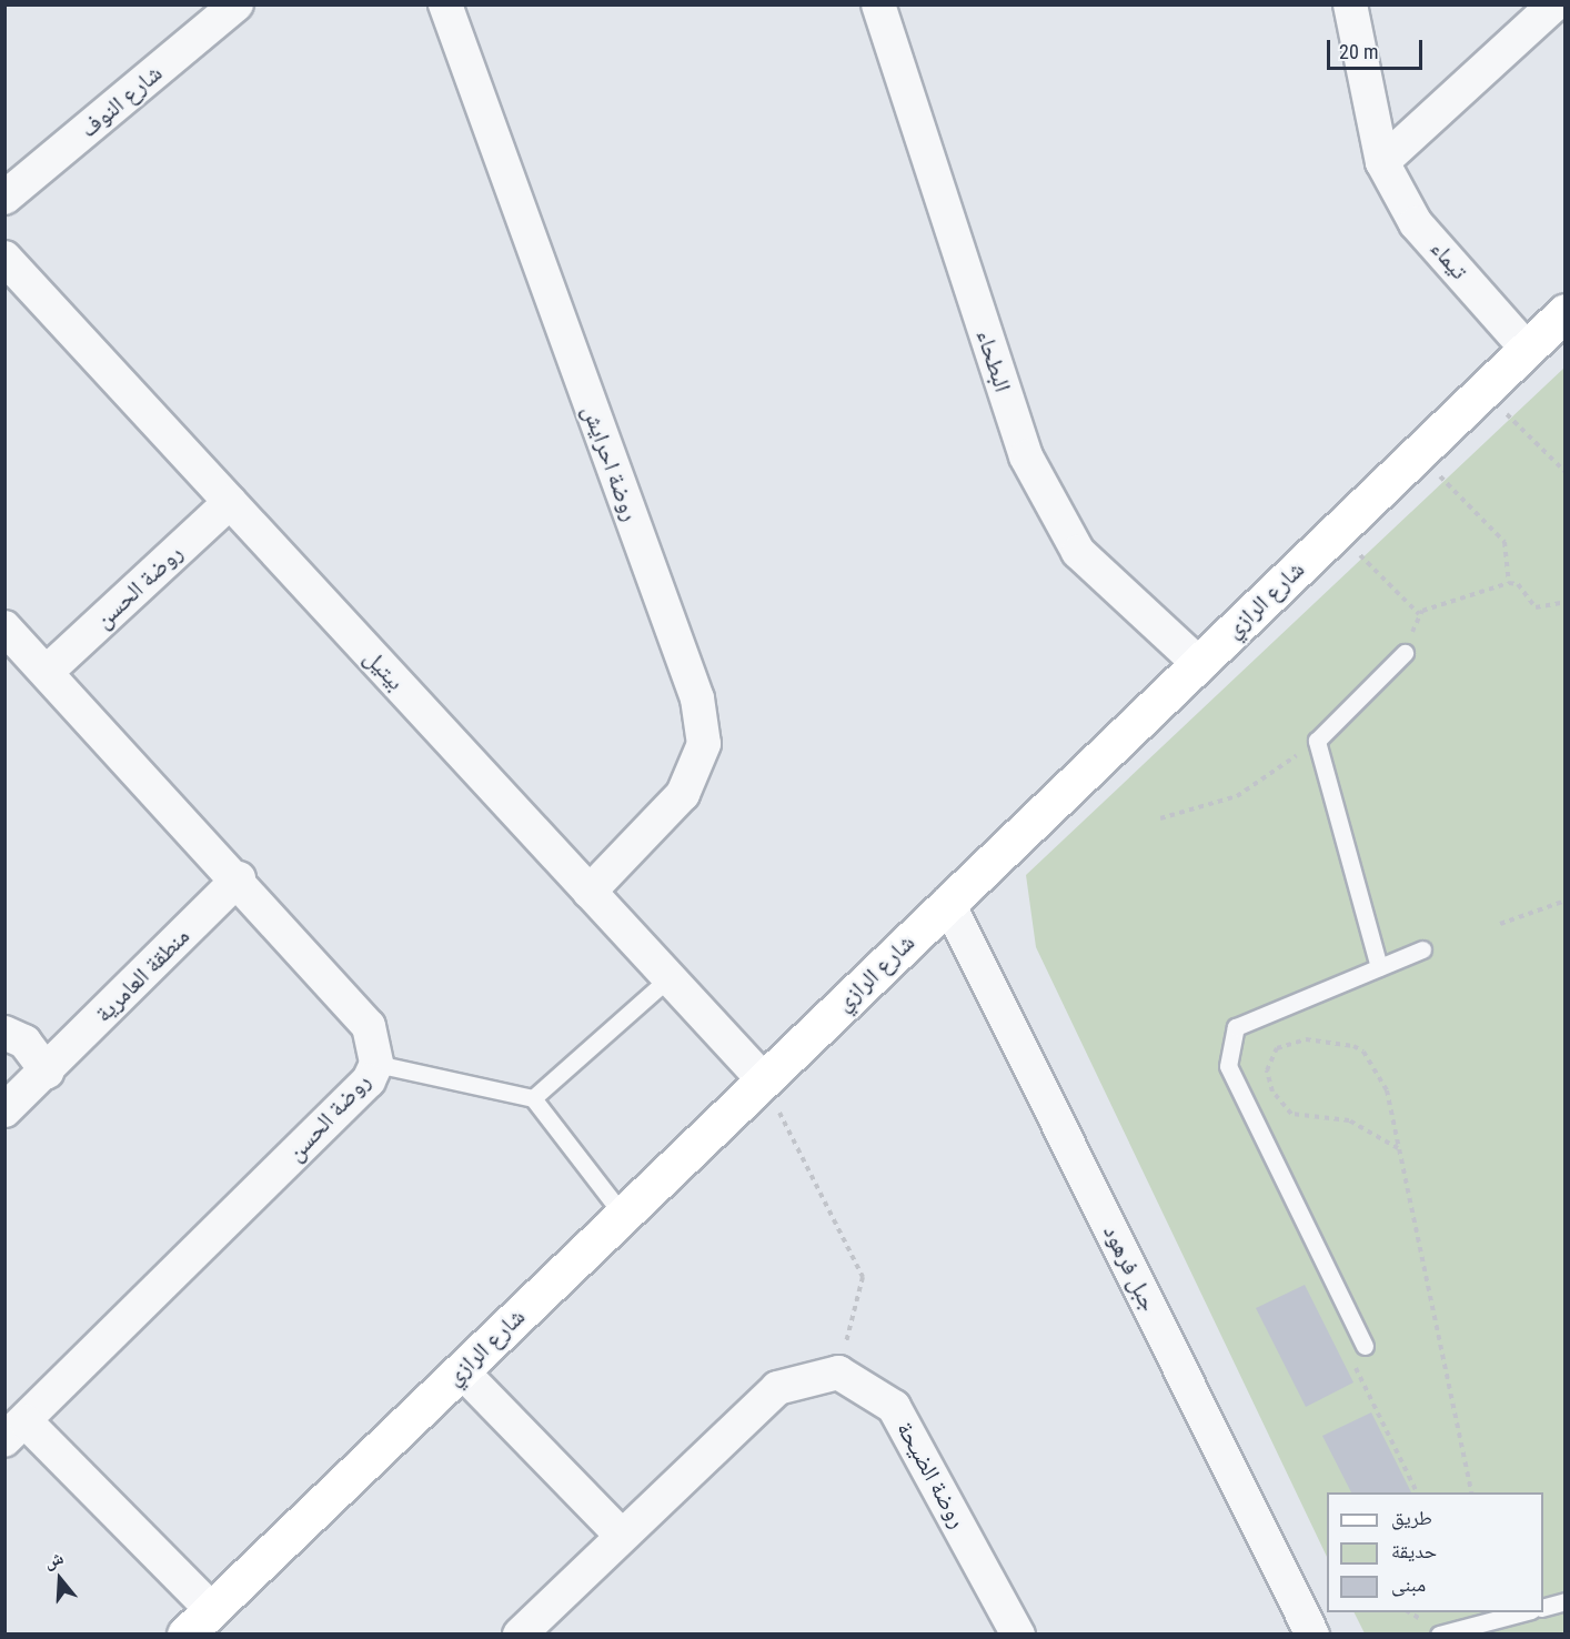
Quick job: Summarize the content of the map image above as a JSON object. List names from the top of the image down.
{
  "streets": {
    "street": [
      "شارع النوف",
      "تيماء",
      "البطحاء",
      "روضة احرايش",
      "روضة الحسن",
      "شارع الرازي",
      "بيتيل",
      "منطقة العامرية",
      "جبل فرهود",
      "روضة الضيحة"
    ]
  },
  "crossings": [
    ["تيماء", "شارع الرازي"],
    ["البطحاء", "شارع الرازي"],
    ["روضة احرايش", "بيتيل"],
    ["روضة الحسن", "شارع الرازي"],
    ["روضة الحسن", "بيتيل"],
    ["روضة الحسن", "منطقة العامرية"],
    ["شارع الرازي", "بيتيل"],
    ["شارع الرازي", "جبل فرهود"]
  ],
  "legend": ["طريق", "حديقة", "مبنى"],
  "scale_bar": "20 m",
  "north": "top"
}
